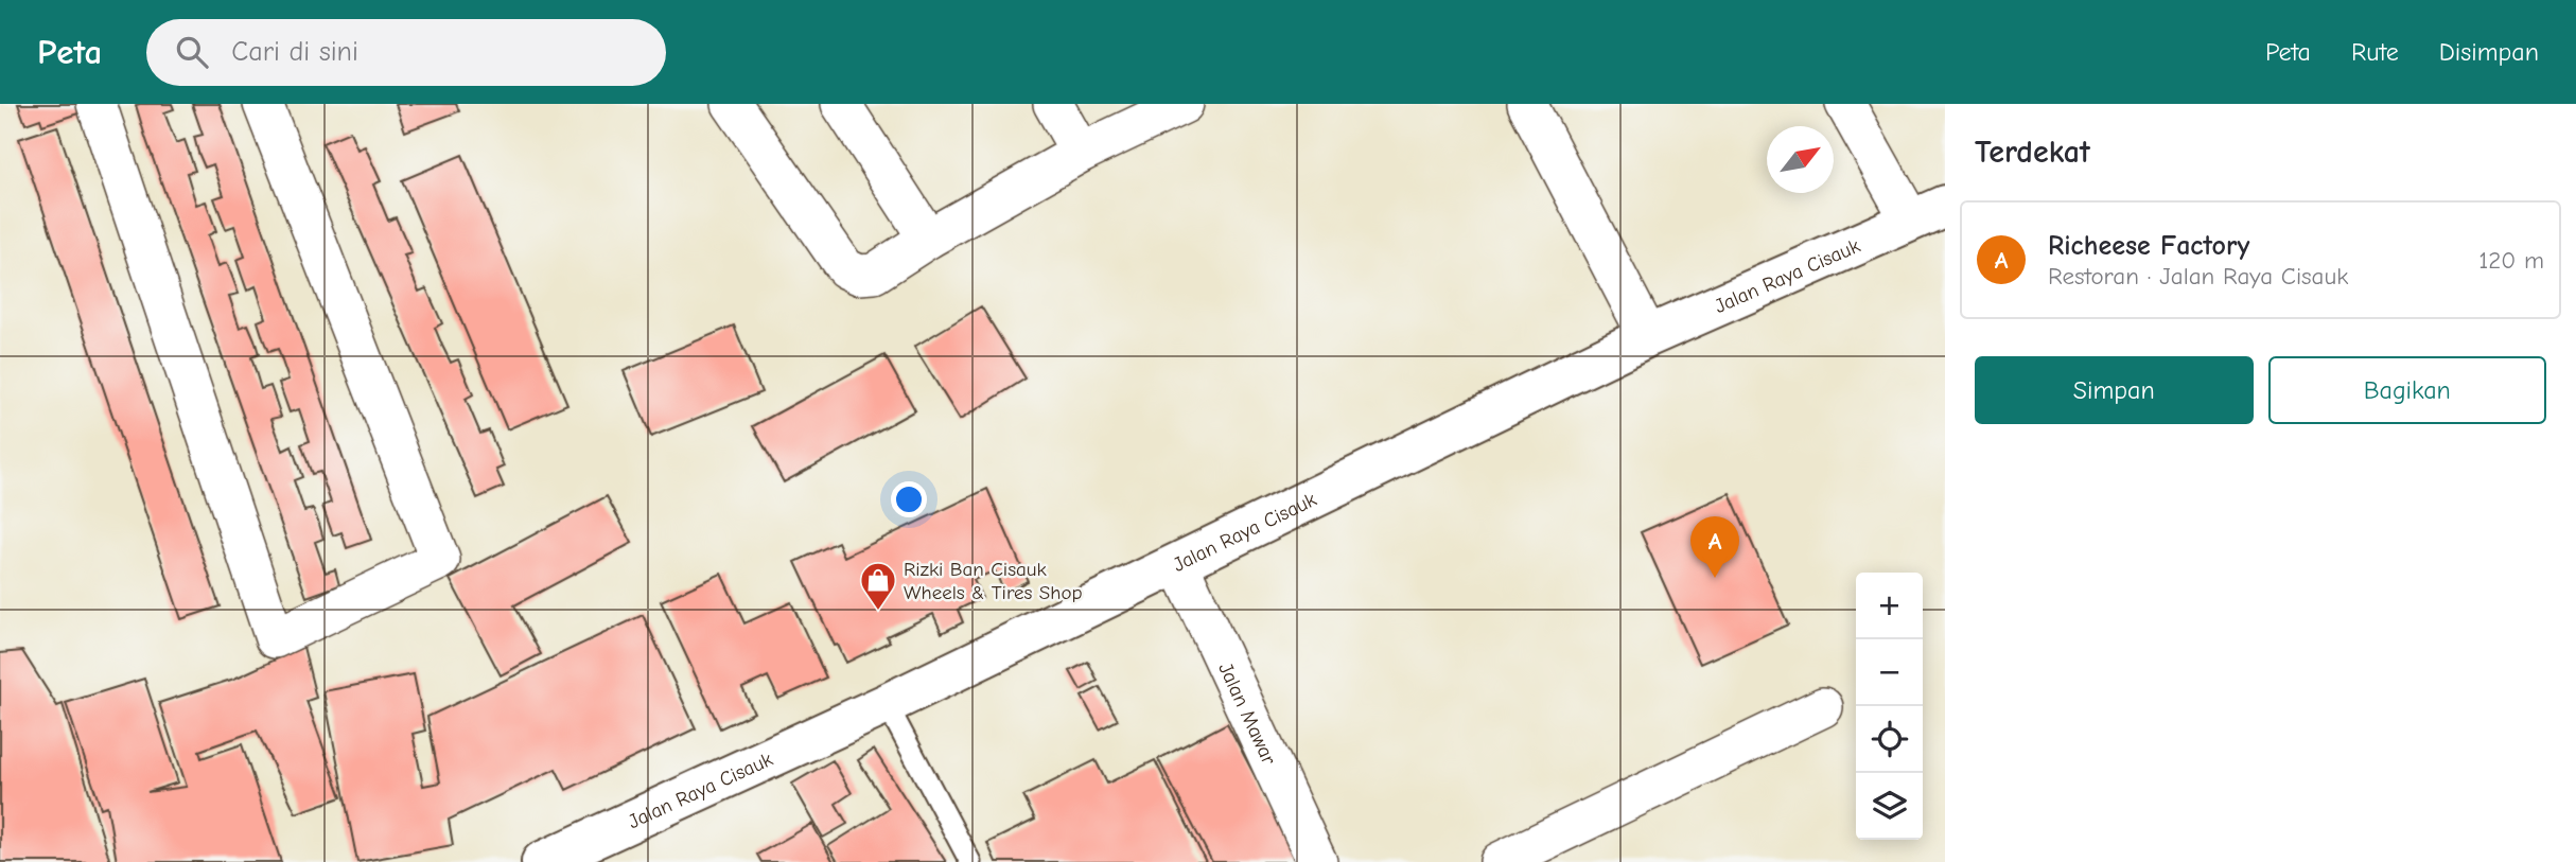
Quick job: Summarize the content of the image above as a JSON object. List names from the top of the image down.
{
  "streets": {
    "main road": ["Jalan Raya Cisauk"],
    "street": ["Jalan Mawar"]
  },
  "crossings": [
    ["Jalan Raya Cisauk", "Jalan Mawar"]
  ],
  "places": {
    "shop": ["Rizki Ban Cisauk Wheels & Tires Shop"]
  },
  "north": "top right",
  "page": {
    "header": "Peta",
    "search": "Cari di sini",
    "nav": ["Peta", "Rute", "Disimpan"],
    "heading": "Terdekat",
    "list": [
      {
        "mark": "A",
        "name": "Richeese Factory",
        "note": "Restoran · Jalan Raya Cisauk",
        "value": "120 m"
      }
    ],
    "buttons": ["Simpan", "Bagikan"],
    "pins": "A",
    "map_buttons": ["+", "−"]
  }
}
